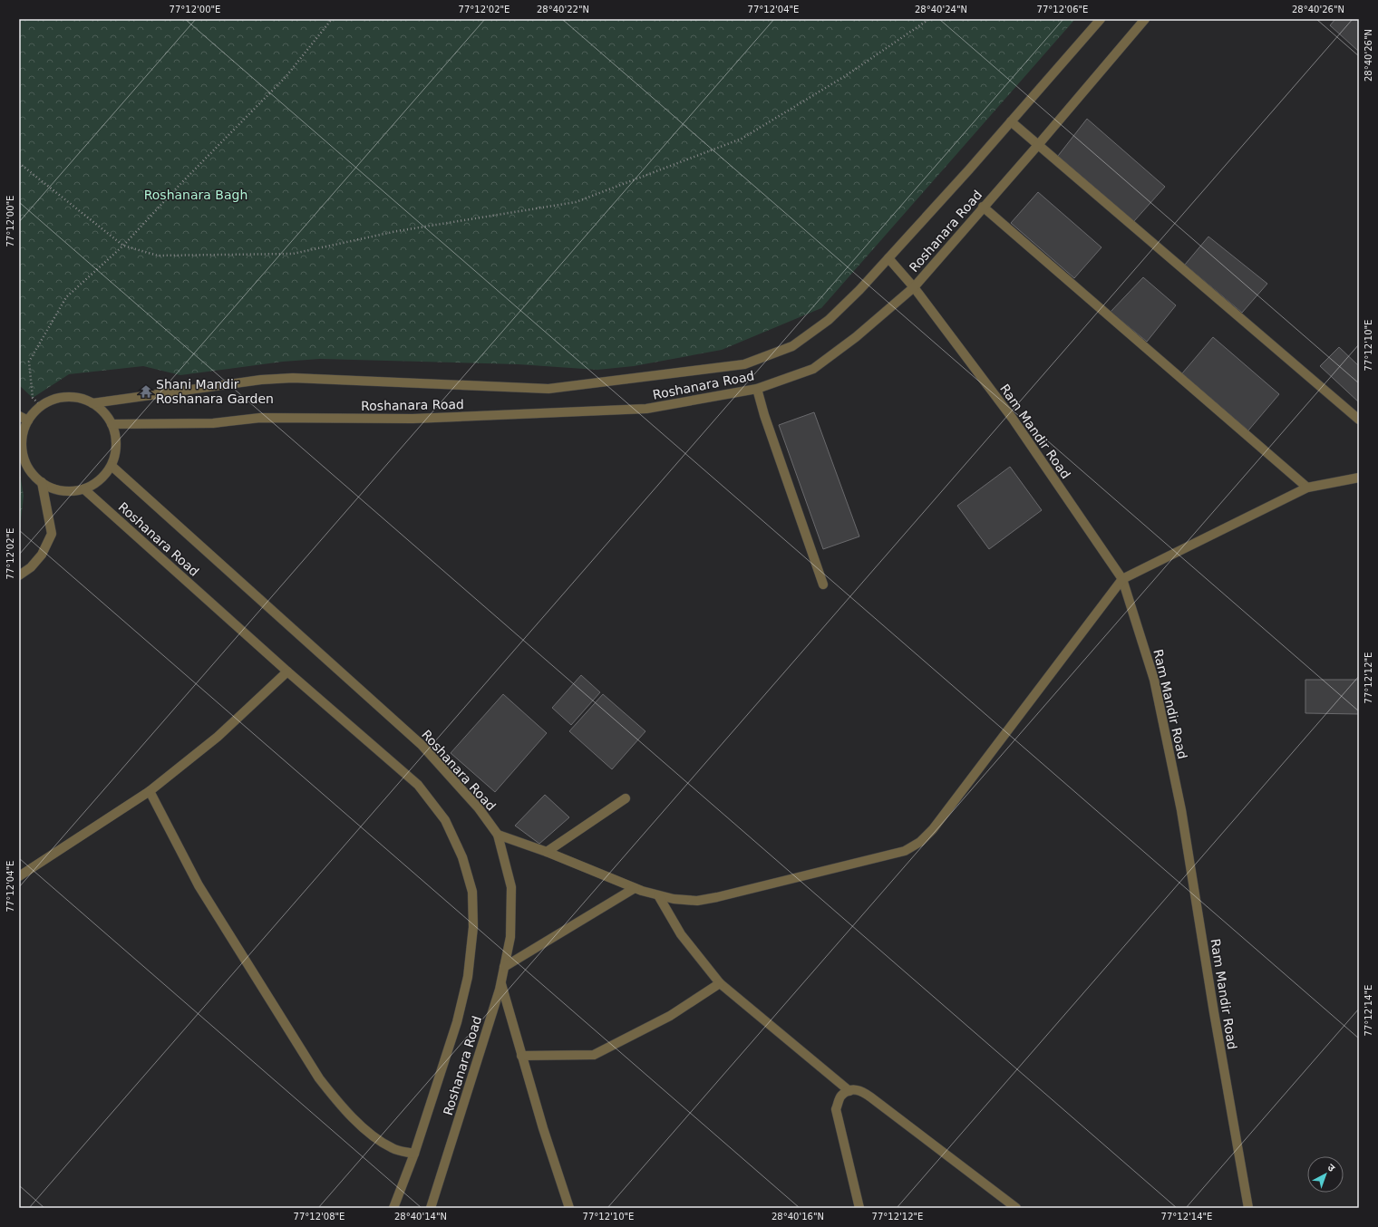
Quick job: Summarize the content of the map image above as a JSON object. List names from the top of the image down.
{
  "streets": {
    "street": ["Roshanara Road", "Ram Mandir Road"]
  },
  "crossings": [
    ["Roshanara Road", "Ram Mandir Road"]
  ],
  "parks": ["Roshanara Bagh"],
  "places": {
    "temple": ["Shani Mandir Roshanara Garden"]
  },
  "north": "top right",
  "coordinates": [
    "77°12'00\"E",
    "77°12'02\"E",
    "28°40'22\"N",
    "77°12'04\"E",
    "28°40'24\"N",
    "77°12'06\"E",
    "28°40'26\"N",
    "77°12'10\"E",
    "77°12'12\"E",
    "77°12'14\"E",
    "77°12'08\"E",
    "28°40'14\"N",
    "28°40'16\"N"
  ]
}
